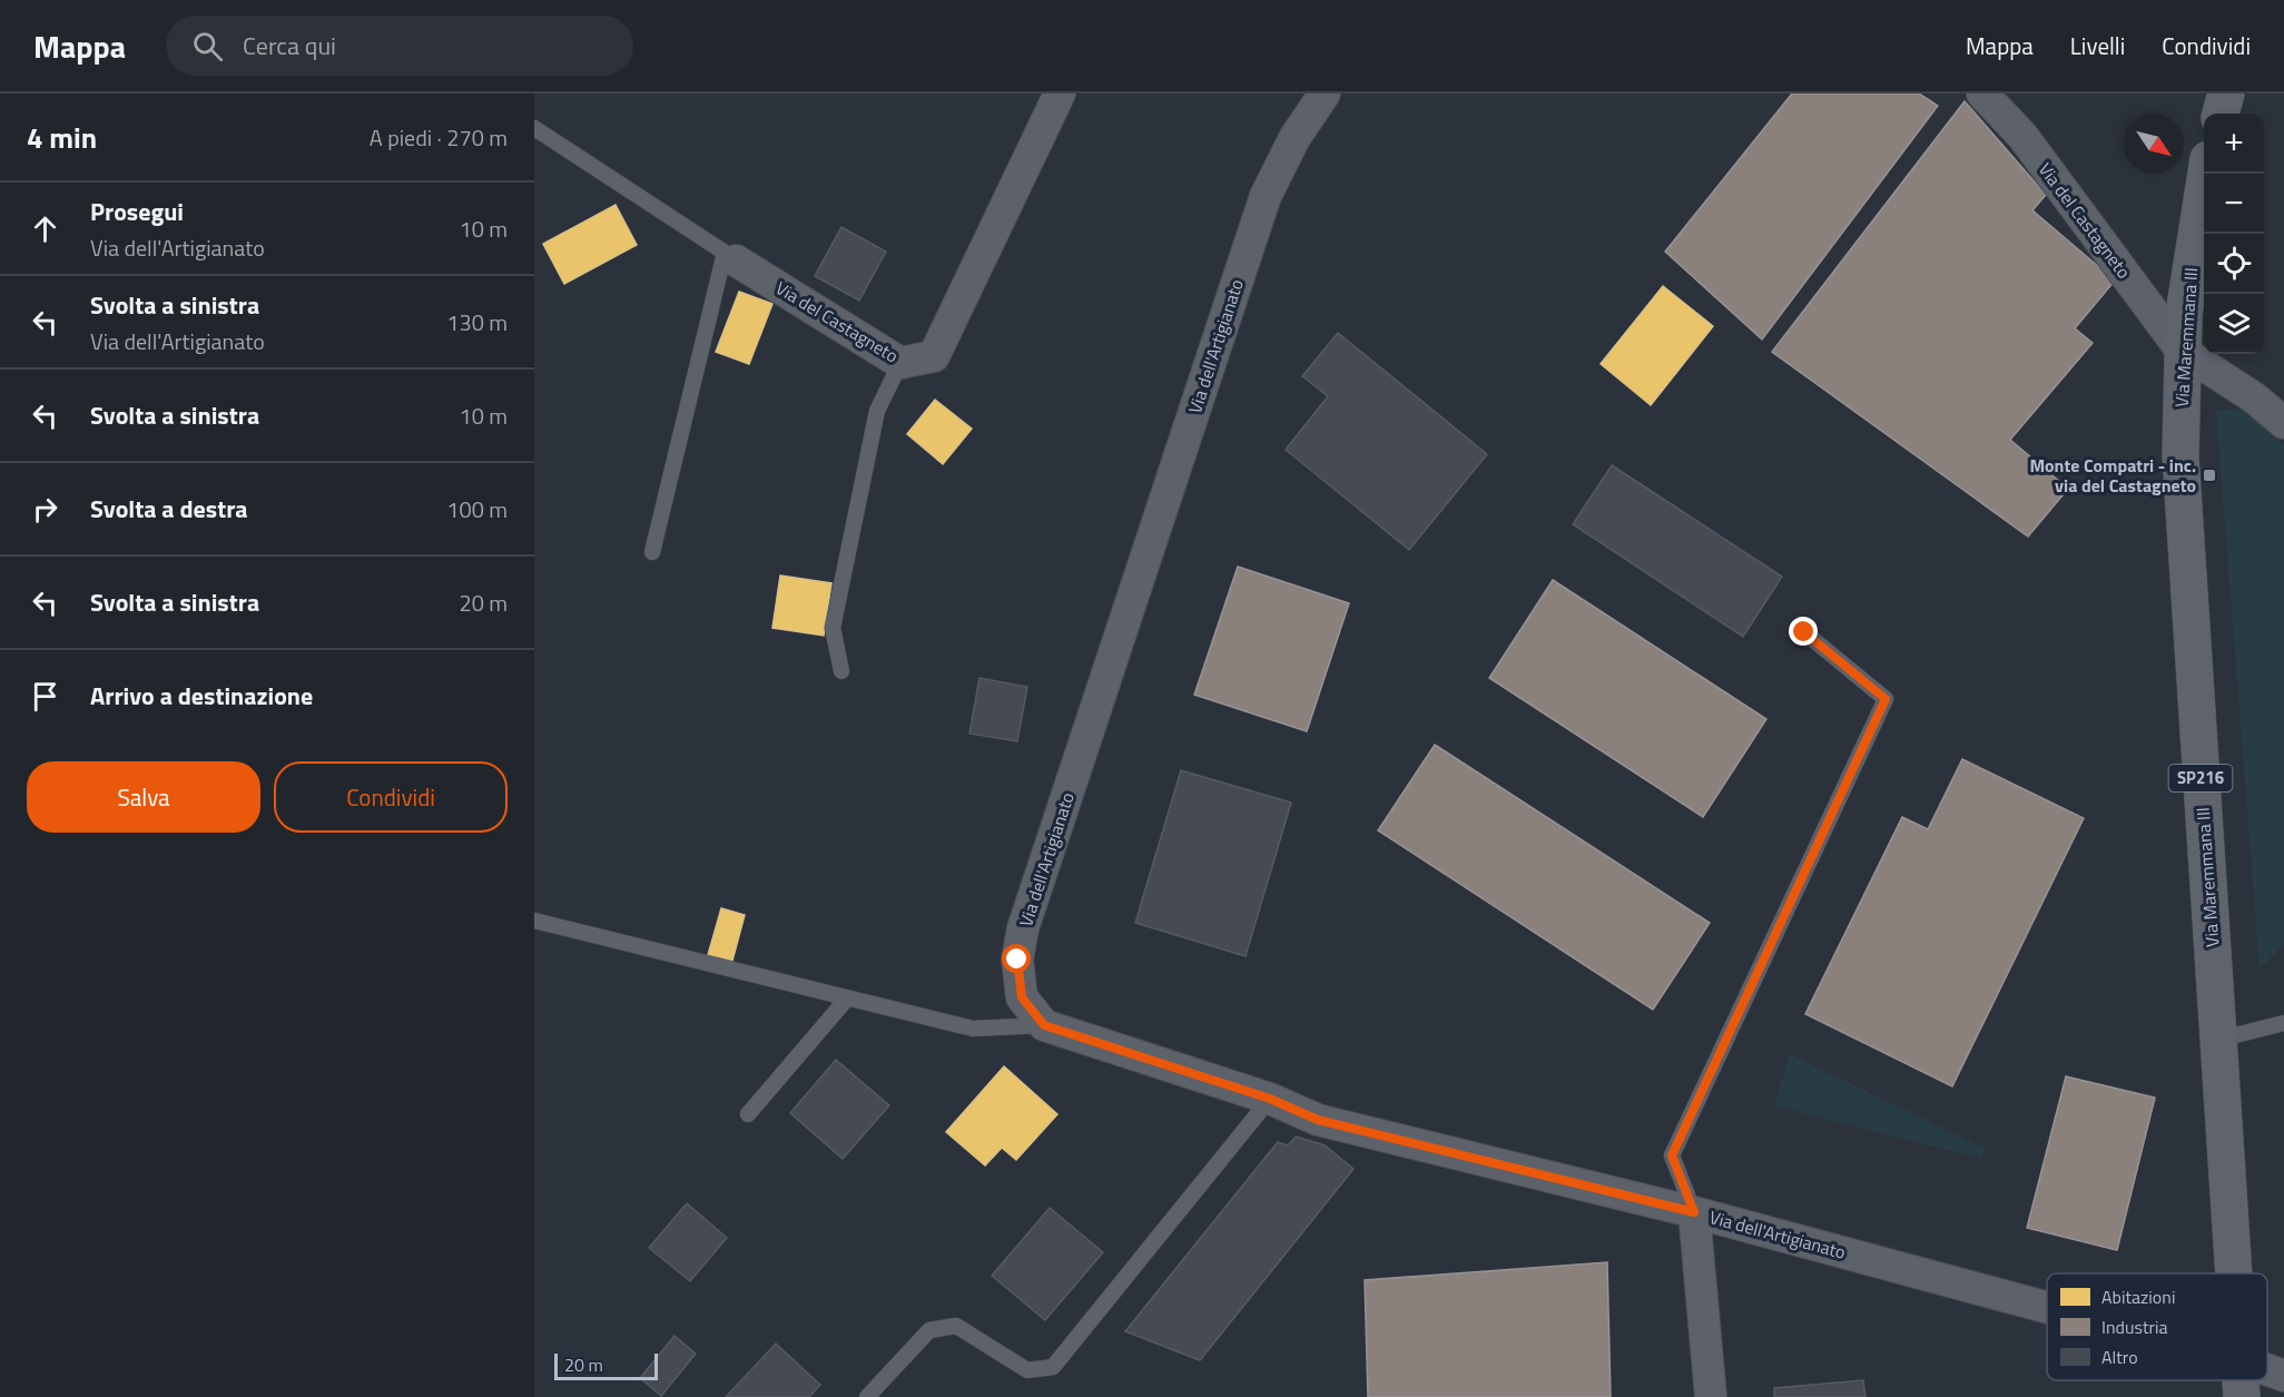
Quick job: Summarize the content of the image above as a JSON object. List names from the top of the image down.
{
  "streets": {
    "main road": ["Via Maremmana III", "SP216"],
    "street": ["Via del Castagneto", "Via dell'Artigianato"]
  },
  "crossings": [
    ["Via del Castagneto", "Via Maremmana III"]
  ],
  "places": {
    "transit": ["Monte Compatri - inc. via del Castagneto"]
  },
  "legend": ["Abitazioni", "Industria", "Altro"],
  "scale_bar": "20 m",
  "north": "bottom right",
  "page": {
    "header": "Mappa",
    "search": "Cerca qui",
    "nav": ["Mappa", "Livelli", "Condividi"],
    "heading": ["4 min", "A piedi · 270 m"],
    "map_buttons": ["+", "−"],
    "list": [
      ["Prosegui", "Via dell'Artigianato", "10 m"],
      ["Svolta a sinistra", "Via dell'Artigianato", "130 m"],
      ["Svolta a sinistra", "10 m"],
      ["Svolta a destra", "100 m"],
      ["Svolta a sinistra", "20 m"],
      "Arrivo a destinazione"
    ],
    "buttons": ["Salva", "Condividi"],
    "scale": "20 m"
  }
}
